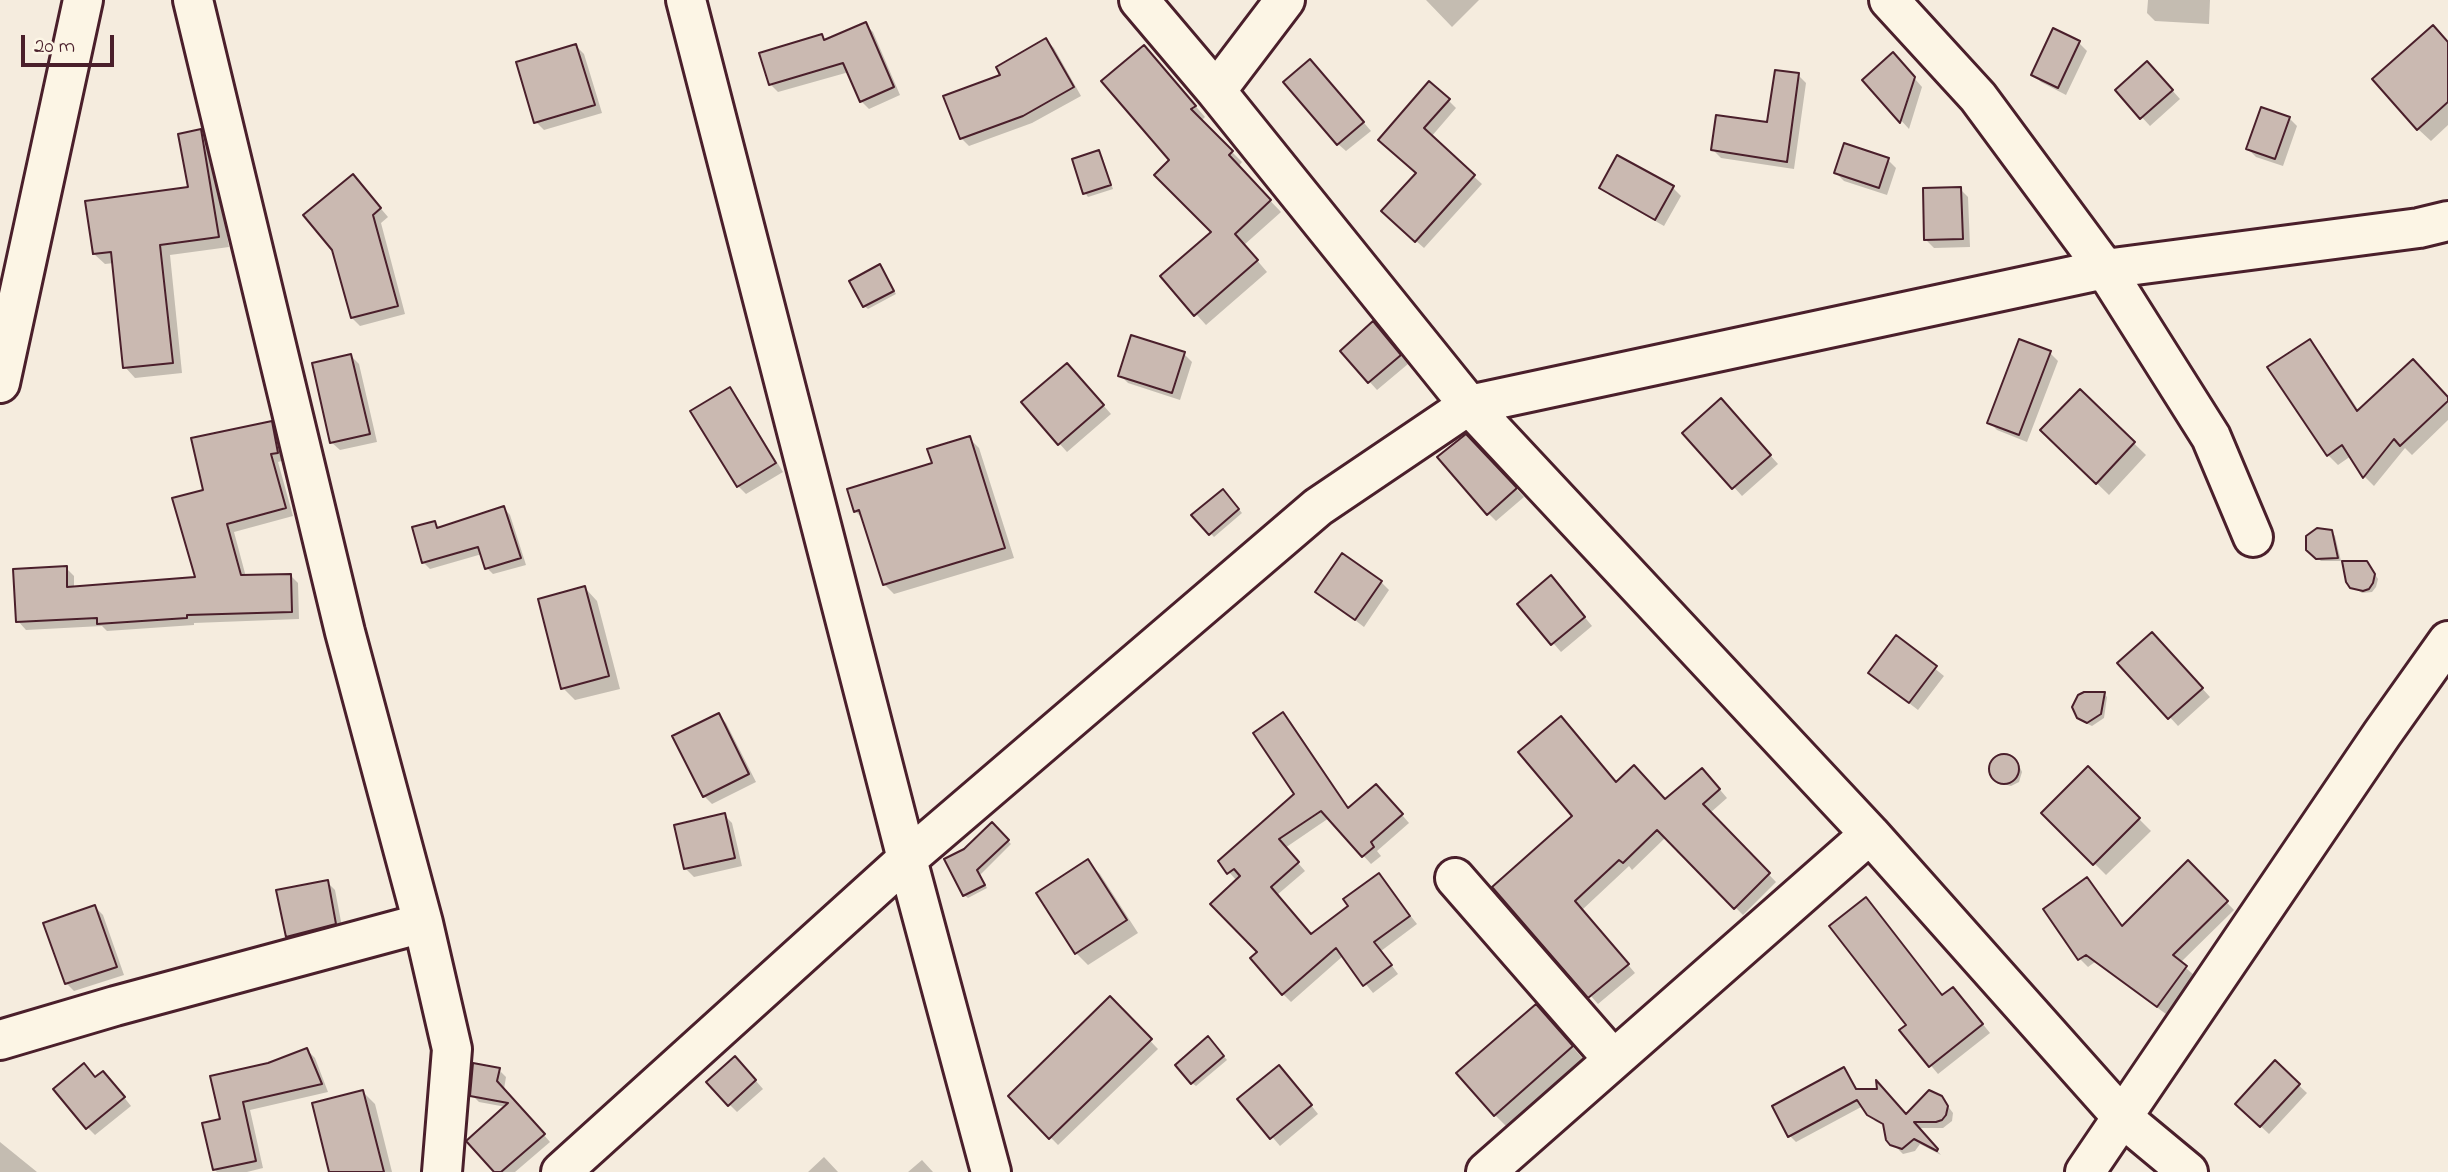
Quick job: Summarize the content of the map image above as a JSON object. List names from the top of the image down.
{
  "scale_bar": "20 m"
}
